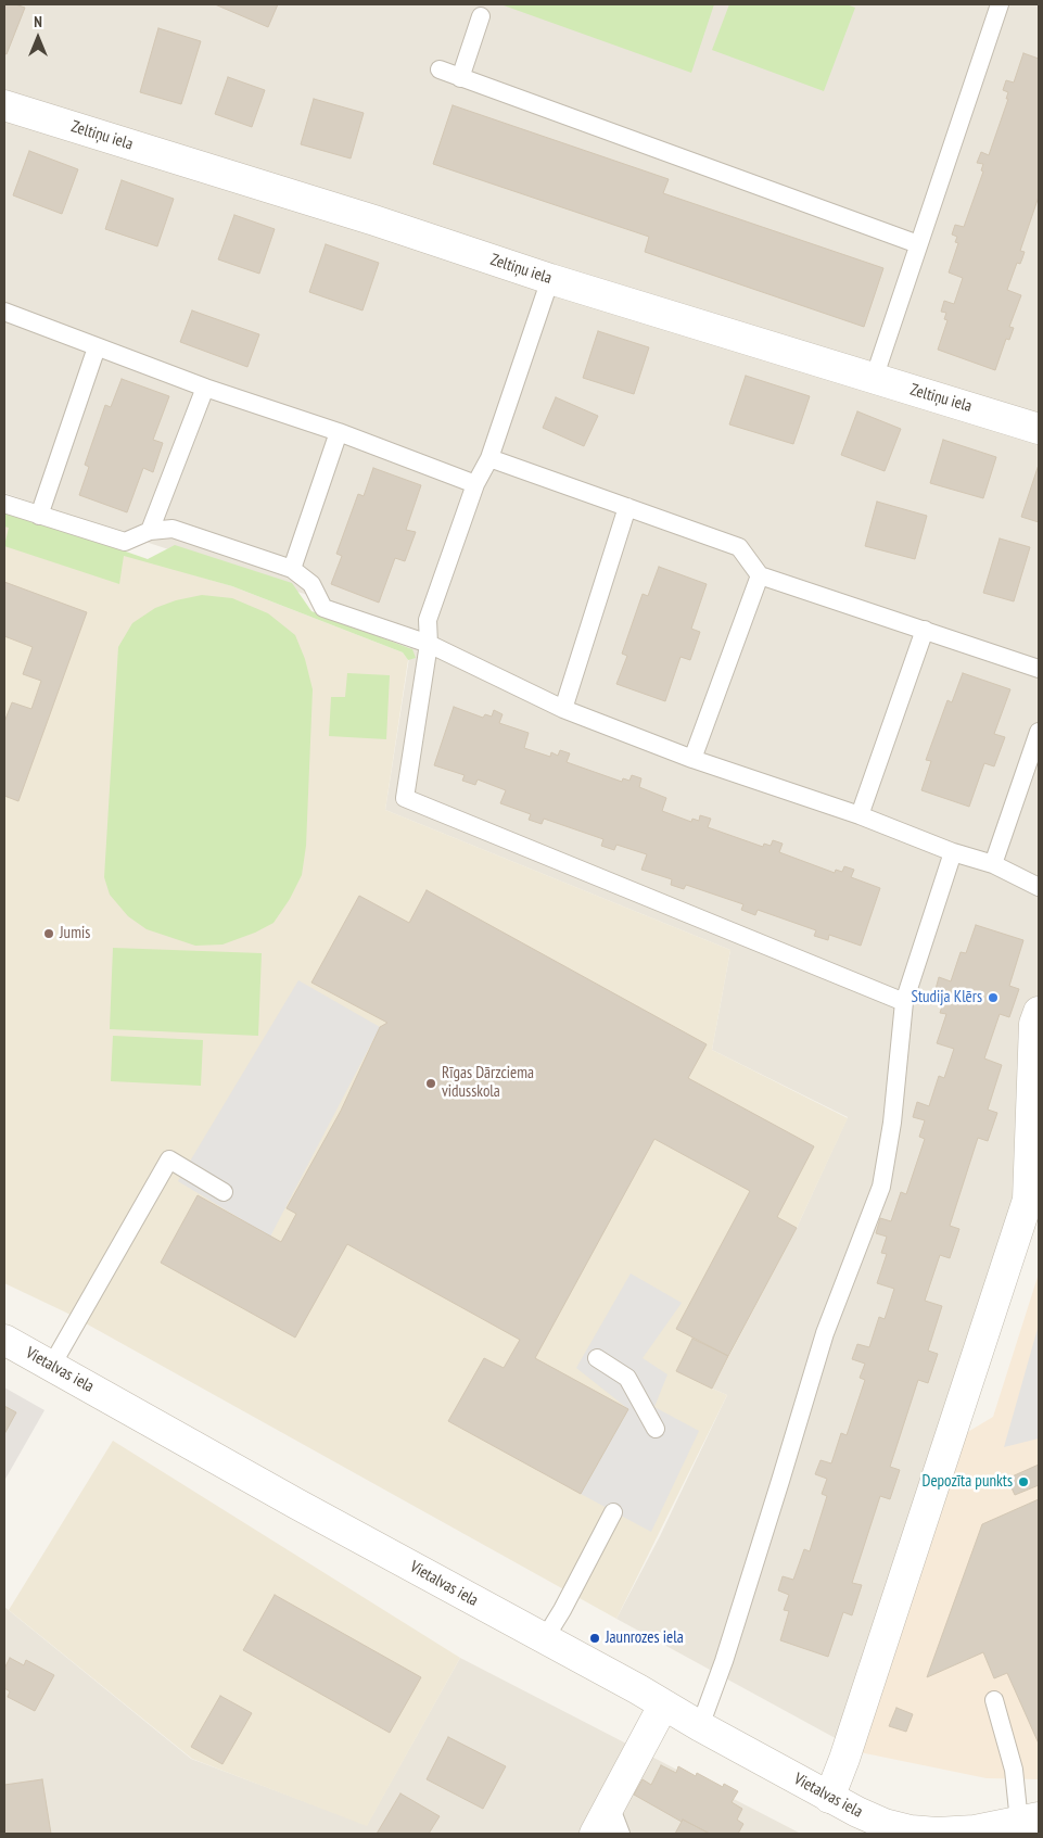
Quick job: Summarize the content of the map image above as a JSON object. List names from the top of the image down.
{
  "streets": {
    "street": ["Zeltiņu iela", "Vietalvas iela"]
  },
  "places": [
    "Jumis",
    "Studija Klērs",
    "Rīgas Dārzciema vidusskola",
    "Depozīta punkts",
    "Jaunrozes iela"
  ],
  "north": "top"
}
